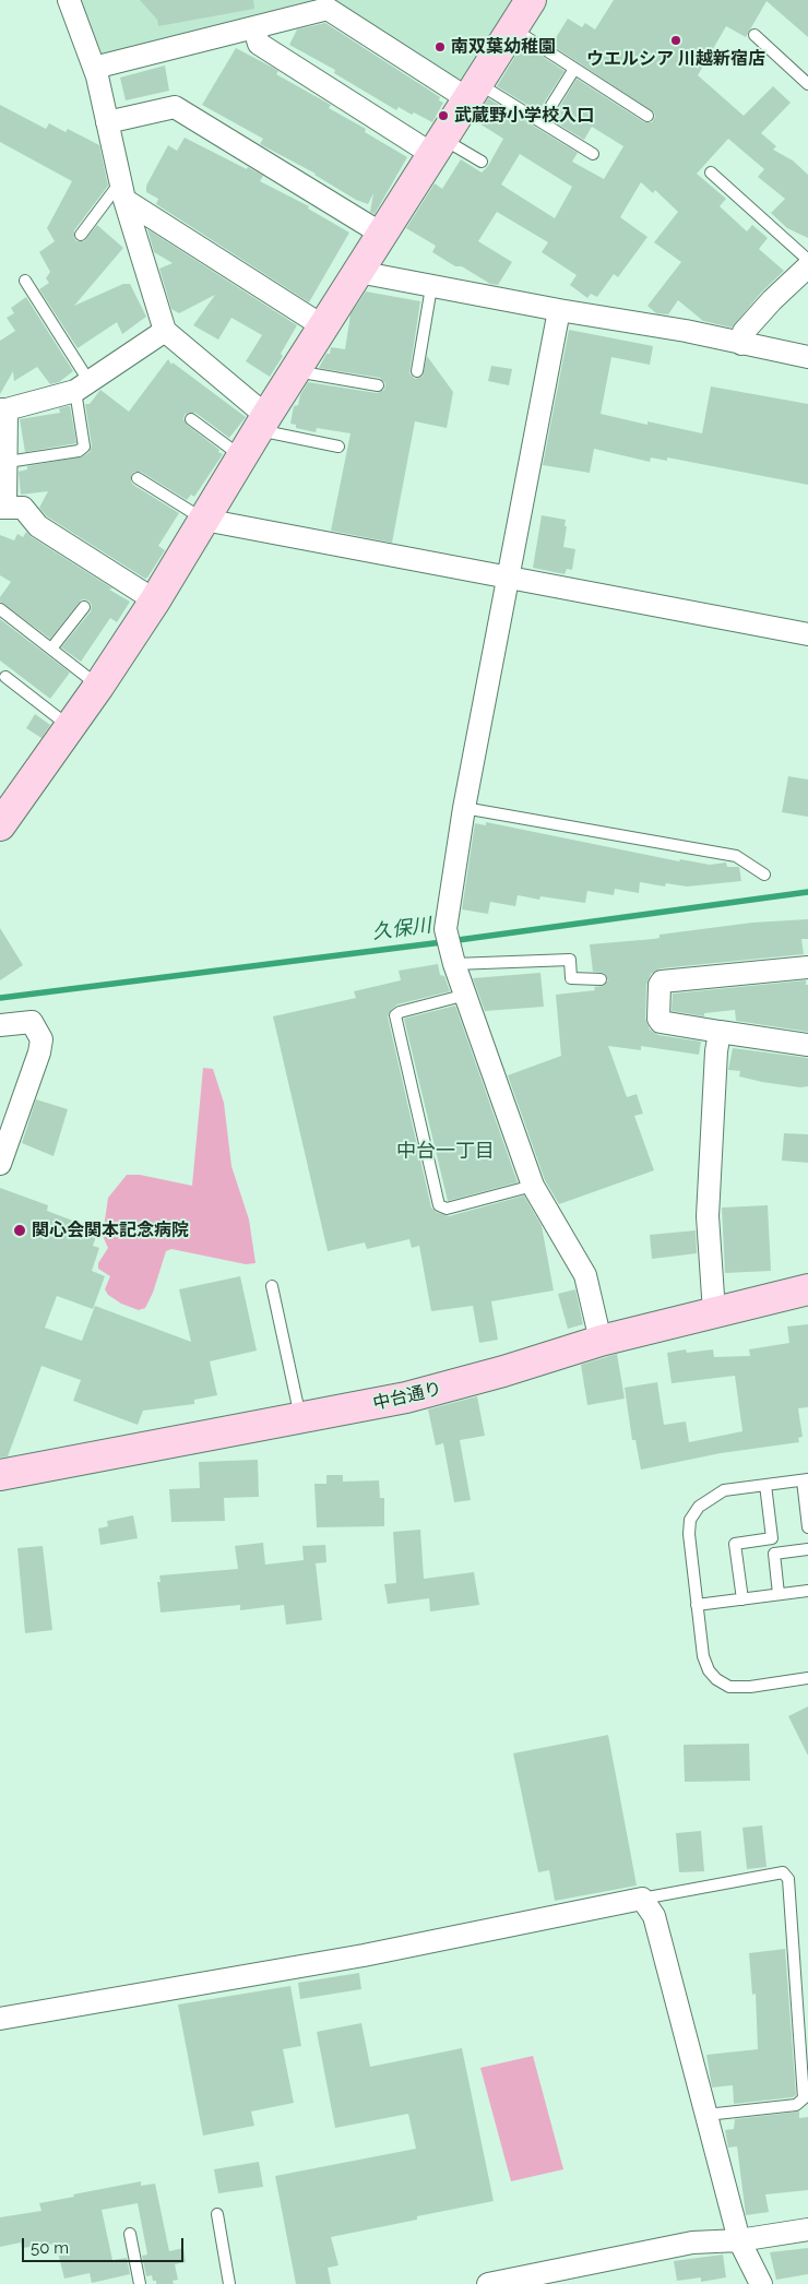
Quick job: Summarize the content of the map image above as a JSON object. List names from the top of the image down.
{
  "streets": {
    "street": ["中台通り"]
  },
  "districts": ["中台一丁目"],
  "water": ["久保川"],
  "places": [
    "ウエルシア 川越新宿店",
    "南双葉幼稚園",
    "武蔵野小学校入口",
    "関心会関本記念病院"
  ],
  "scale_bar": "50 m"
}
